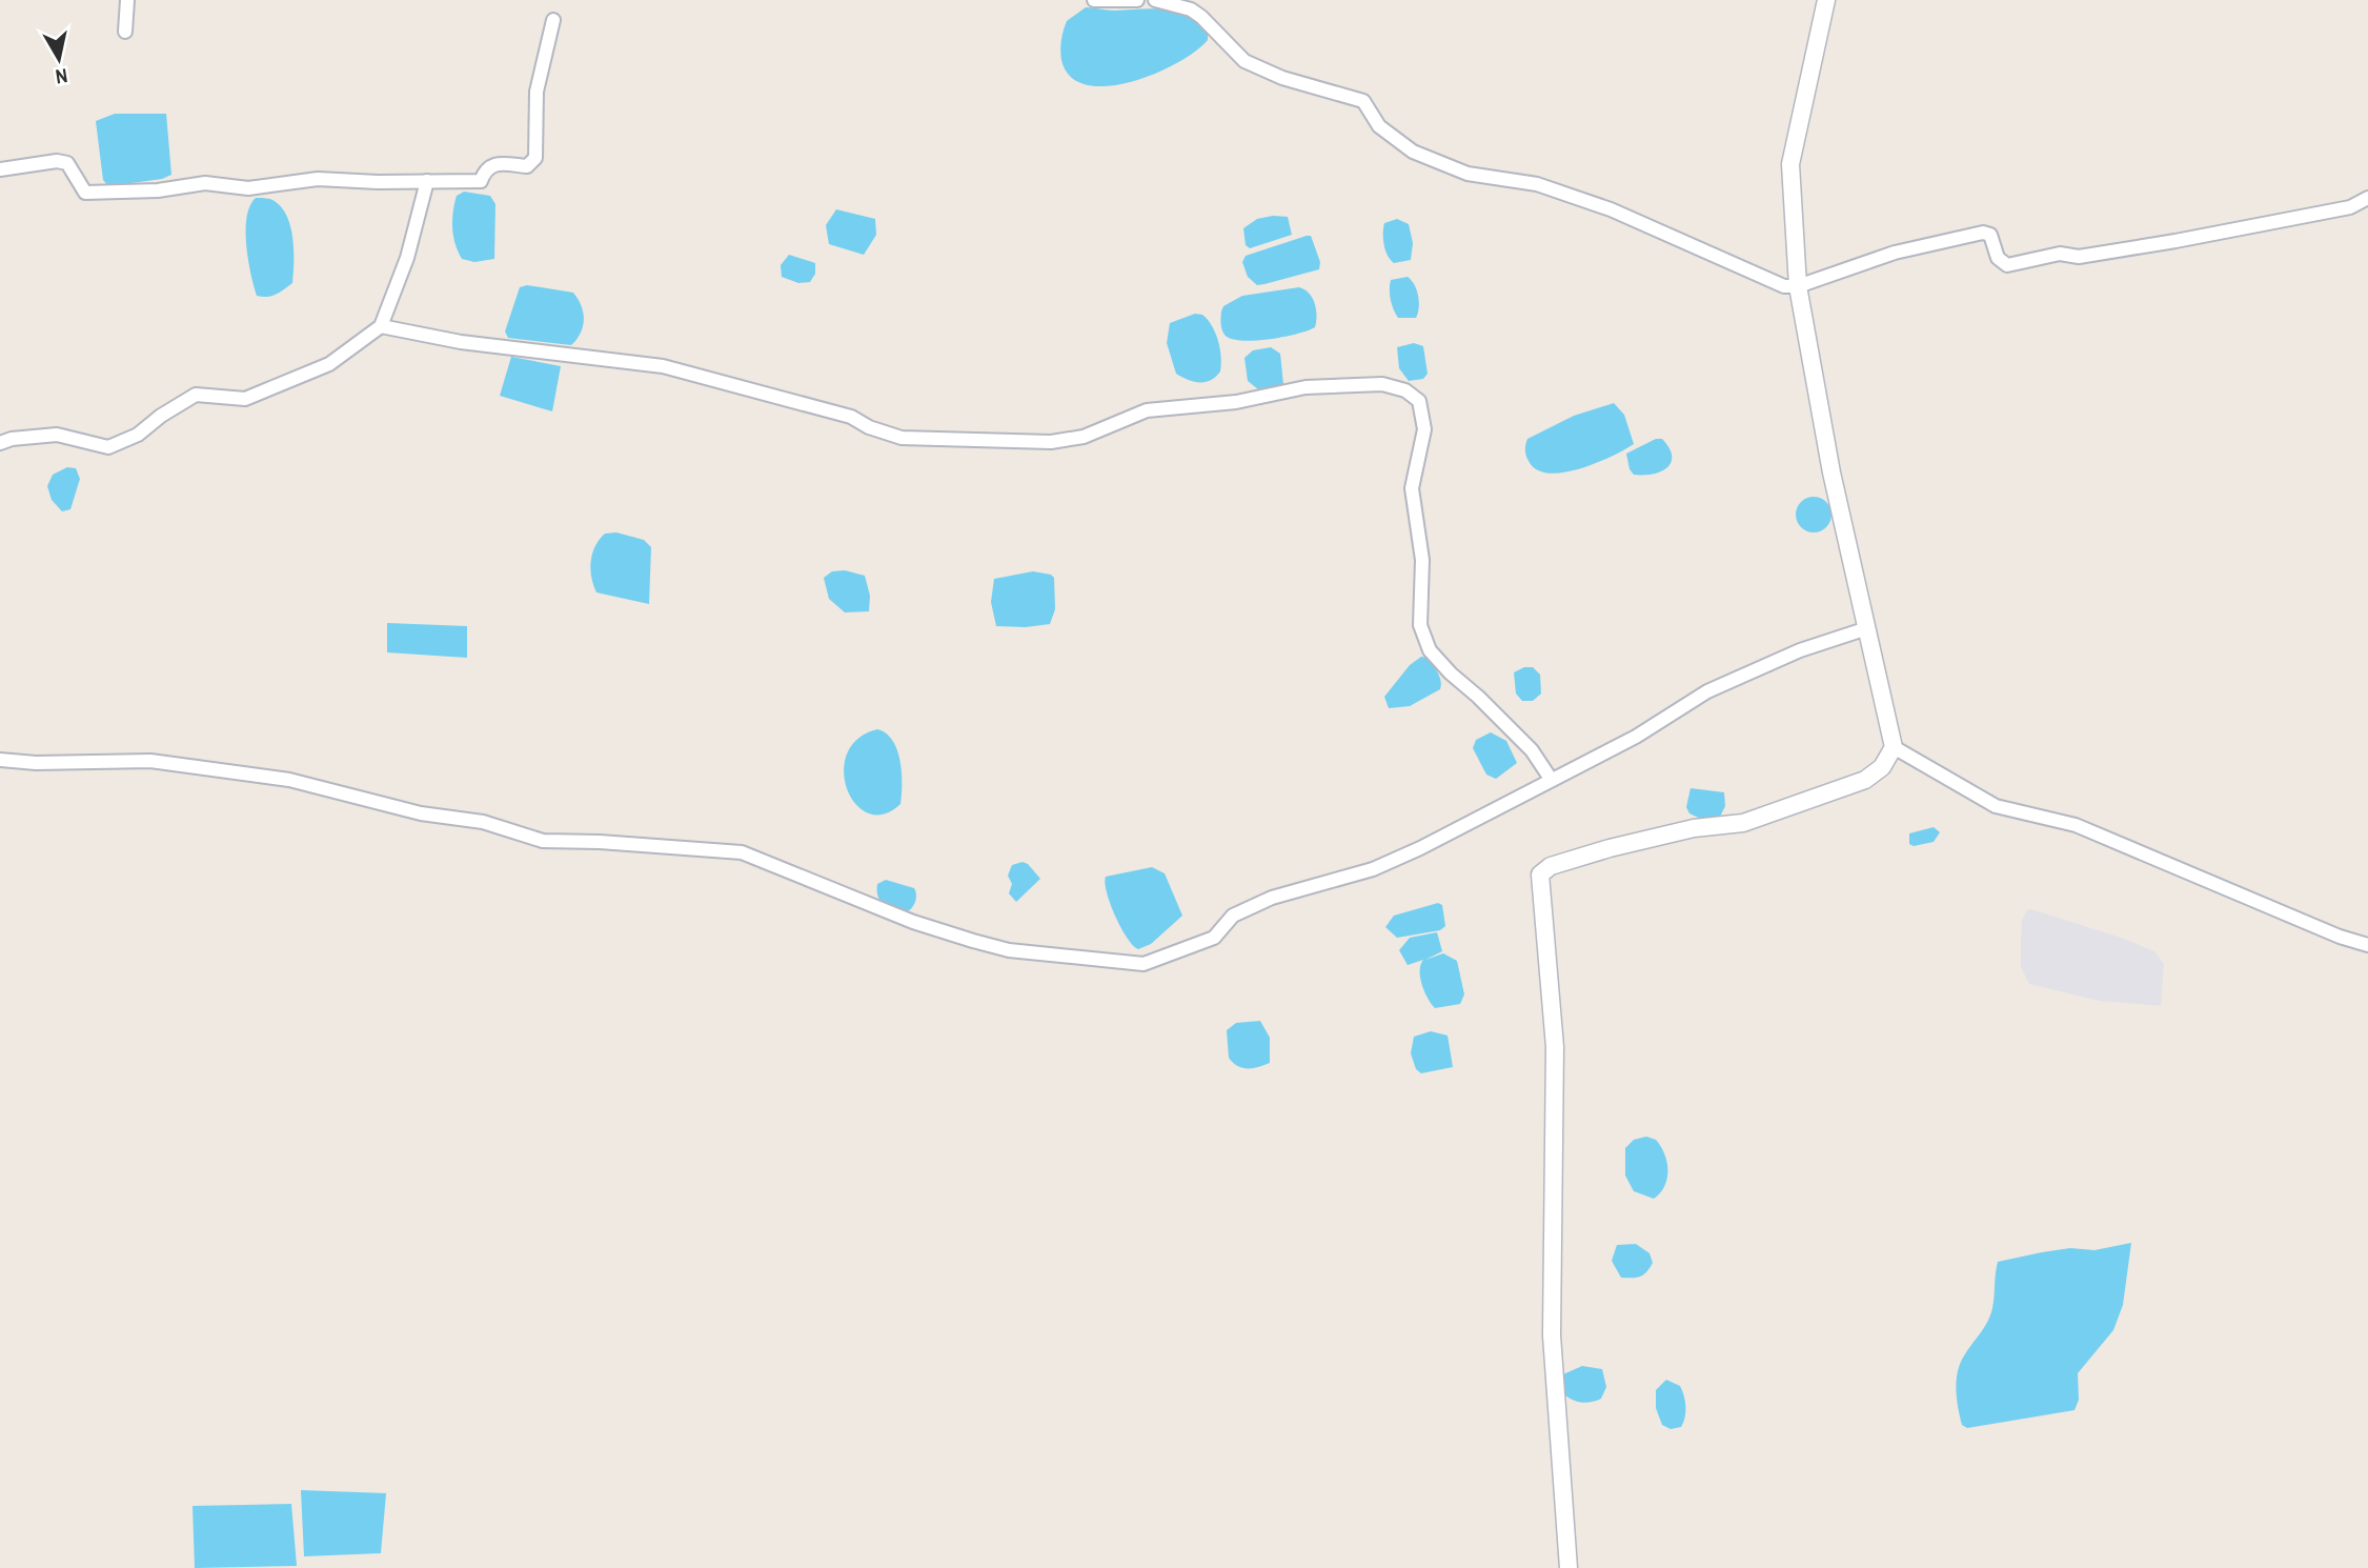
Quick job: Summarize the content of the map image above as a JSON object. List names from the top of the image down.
{
  "north": "bottom"
}
